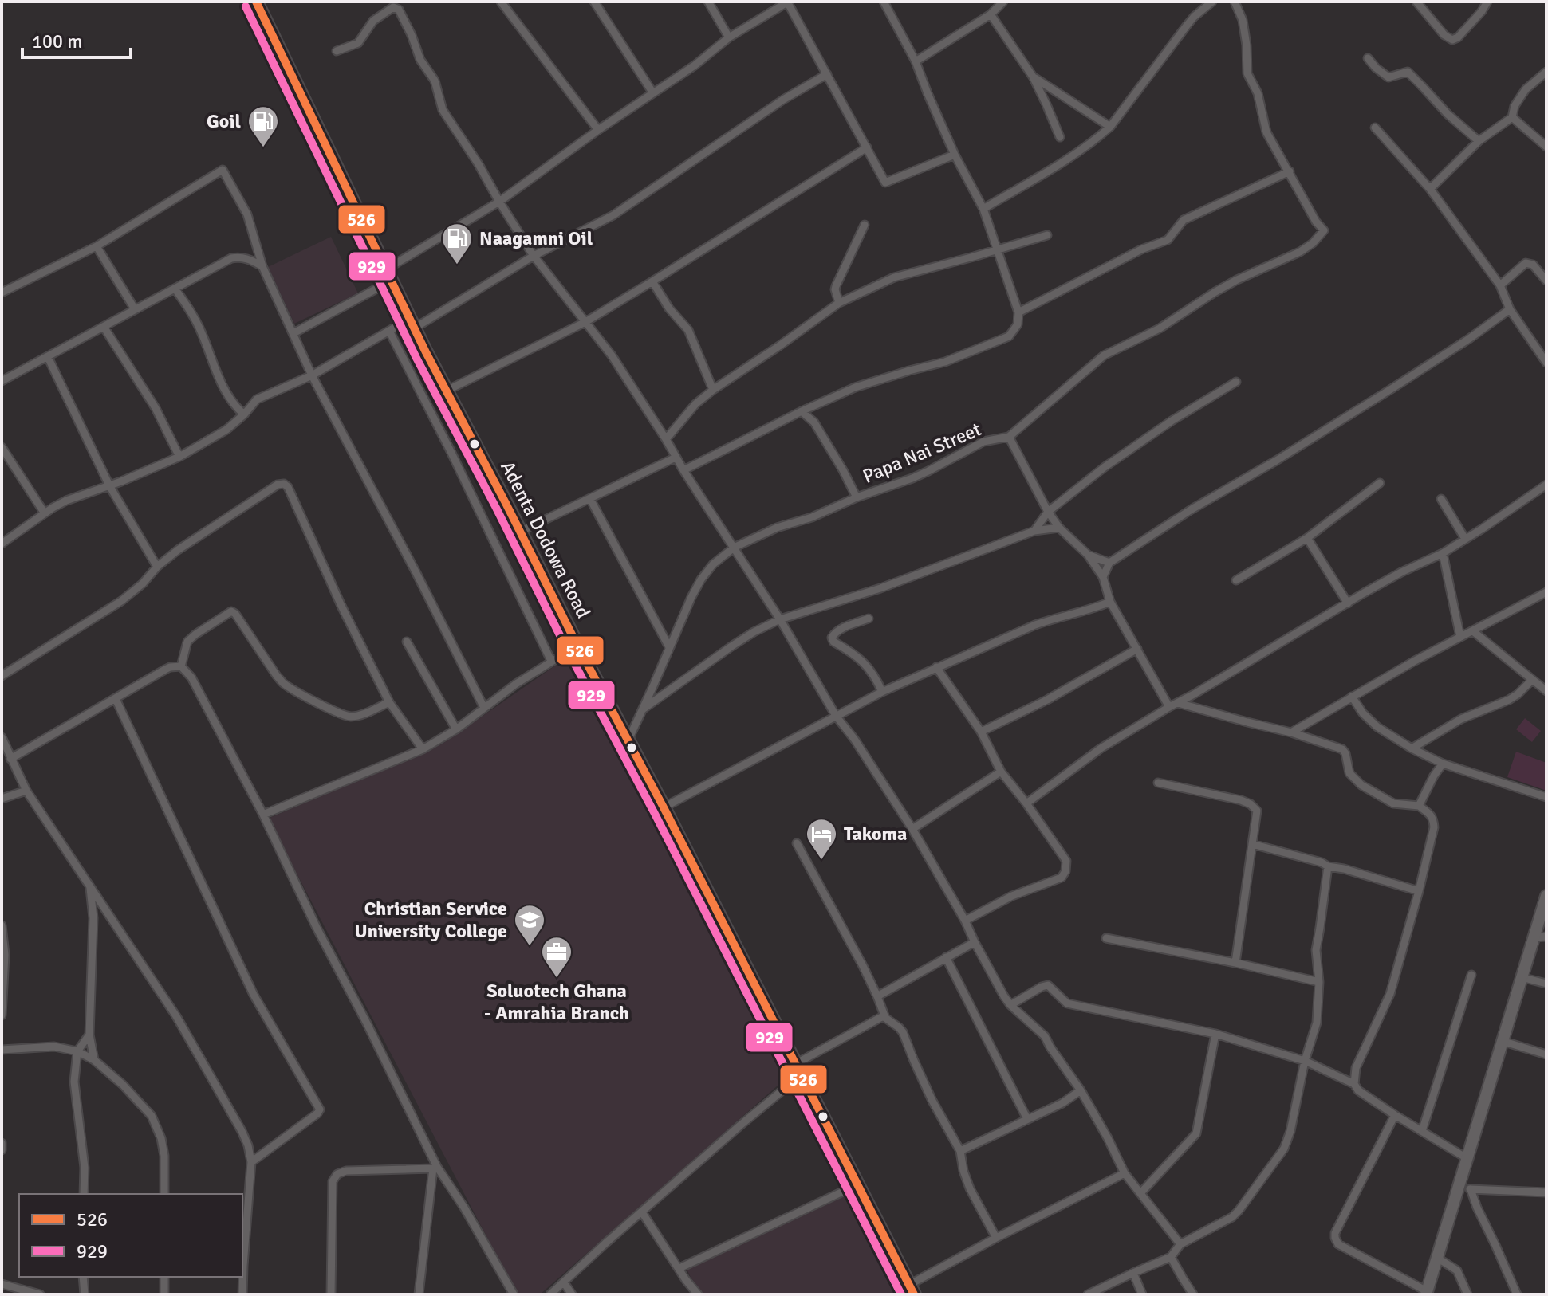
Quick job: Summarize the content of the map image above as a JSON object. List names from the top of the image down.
{
  "streets": {
    "main road": ["Adenta Dodowa Road"],
    "street": ["Papa Nai Street"]
  },
  "crossings": [
    ["Papa Nai Street", "Adenta Dodowa Road"]
  ],
  "places": {
    "fuel station": ["Goil", "Naagamni Oil"],
    "hotel": ["Takoma"],
    "school or university": ["Christian Service University College"],
    "office": ["Soluotech Ghana - Amrahia Branch"]
  },
  "lines": ["transit line 526", "transit line 929"],
  "legend": ["526", "929"],
  "scale_bar": "100 m"
}
